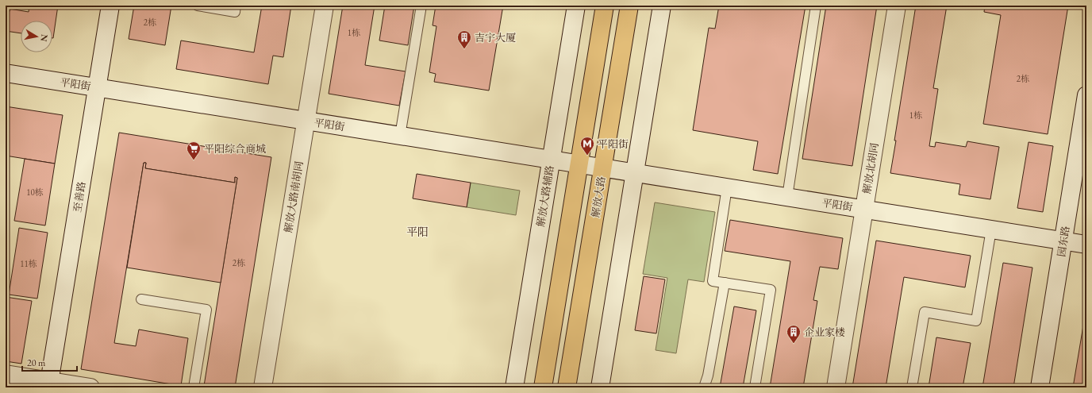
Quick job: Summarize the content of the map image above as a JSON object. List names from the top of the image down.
{
  "streets": {
    "main road": ["解放大路"],
    "street": [
      "平阳街",
      "解放北胡同",
      "解放大路辅路",
      "至善路",
      "解放大路南胡同",
      "园东路"
    ]
  },
  "crossings": [
    ["平阳街", "解放北胡同"],
    ["平阳街", "解放大路辅路"],
    ["平阳街", "至善路"],
    ["平阳街", "解放大路南胡同"],
    ["平阳街", "解放大路"],
    ["平阳街", "园东路"]
  ],
  "districts": ["平阳"],
  "places": {
    "building": ["吉宇大厦", "企业家楼"],
    "metro station": ["平阳街"],
    "supermarket": ["平阳综合商城"]
  },
  "house_numbers": [
    "2栋",
    "1栋",
    "2栋",
    "1栋",
    "10栋",
    "2栋",
    "11栋"
  ],
  "scale_bar": "20 m",
  "north": "right"
}
